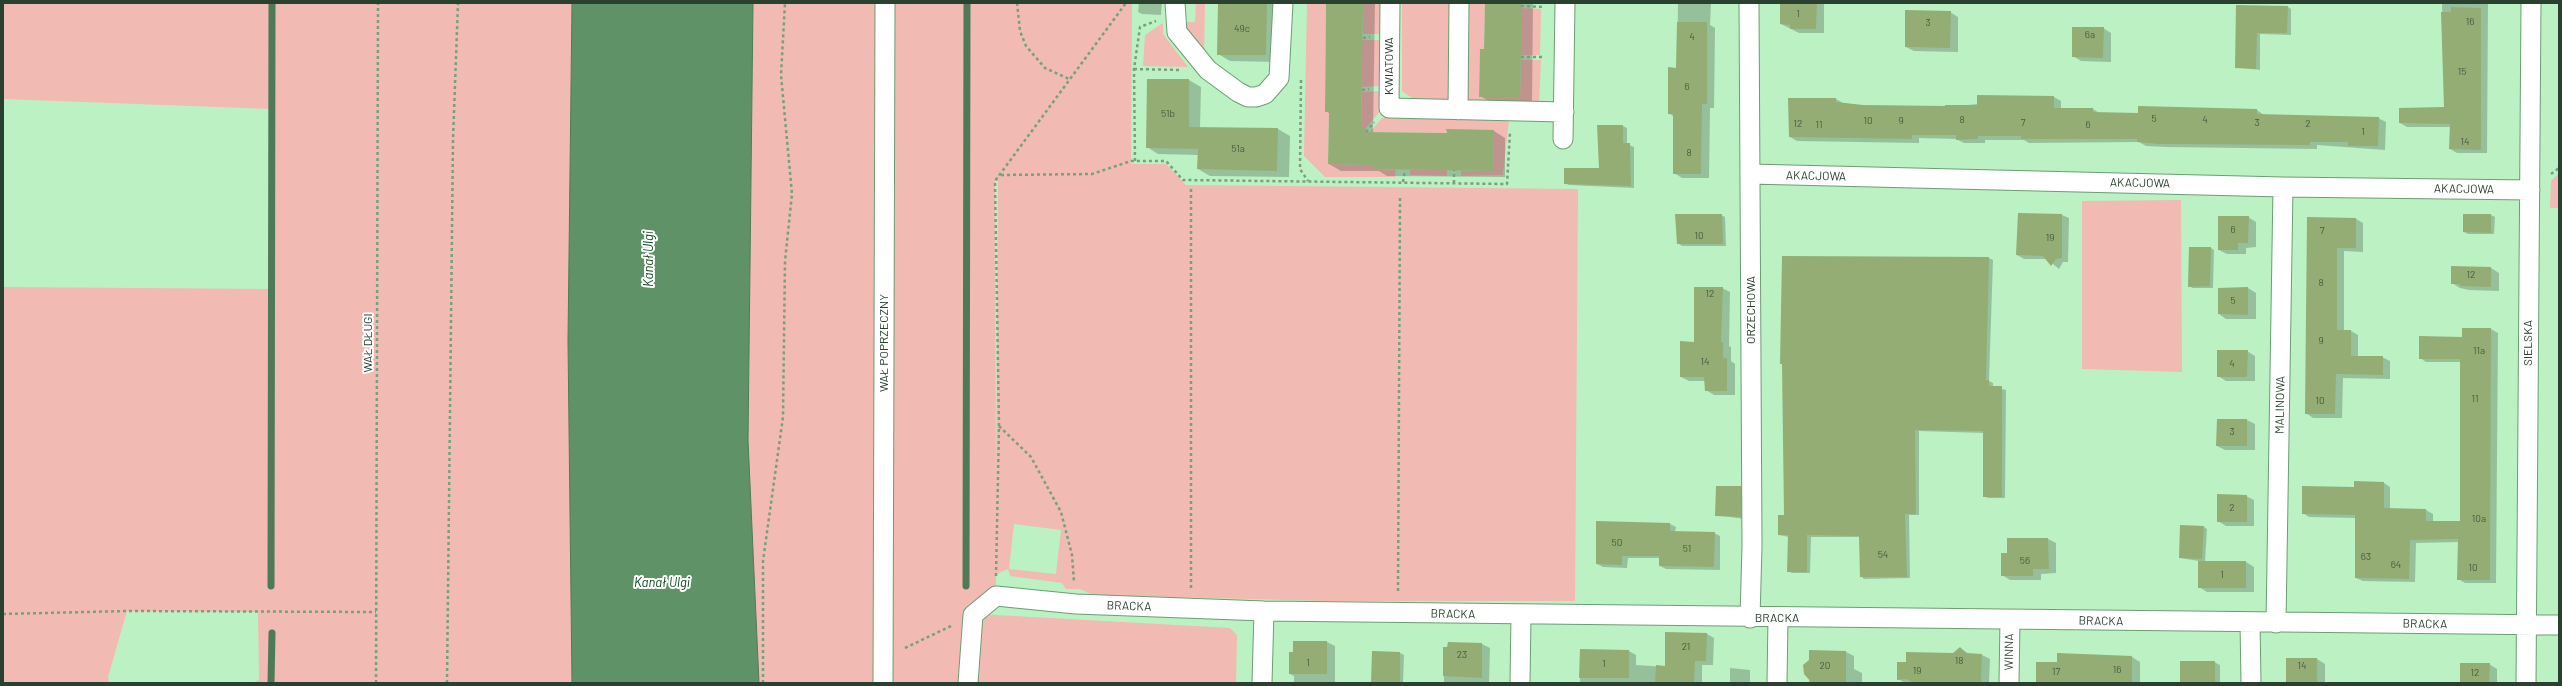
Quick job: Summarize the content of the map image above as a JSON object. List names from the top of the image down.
{
  "streets": {
    "street": [
      "KWIATOWA",
      "AKACJOWA",
      "ORZECHOWA",
      "WAŁ POPRZECZNY",
      "SIELSKA",
      "MALINOWA",
      "BRACKA",
      "WINNA"
    ],
    "path": ["WAŁ DŁUGI"]
  },
  "crossings": [
    ["AKACJOWA", "ORZECHOWA"],
    ["AKACJOWA", "SIELSKA"],
    ["AKACJOWA", "MALINOWA"],
    ["ORZECHOWA", "BRACKA"],
    ["SIELSKA", "BRACKA"],
    ["MALINOWA", "BRACKA"],
    ["BRACKA", "WINNA"]
  ],
  "water": ["Kanał Ulgi"],
  "house_numbers": [
    "1",
    "16",
    "3",
    "49c",
    "6a",
    "4",
    "15",
    "6",
    "51b",
    "5",
    "8",
    "4",
    "10",
    "9",
    "7",
    "3",
    "12",
    "2",
    "11",
    "6",
    "1",
    "14",
    "51a",
    "8",
    "6",
    "7",
    "10",
    "19",
    "12",
    "8",
    "12",
    "5",
    "9",
    "11a",
    "14",
    "4",
    "11",
    "10",
    "3",
    "2",
    "10a",
    "50",
    "51",
    "54",
    "63",
    "56",
    "64",
    "10",
    "1",
    "21",
    "23",
    "18",
    "1",
    "1",
    "20",
    "14",
    "16",
    "19",
    "17",
    "12"
  ]
}
